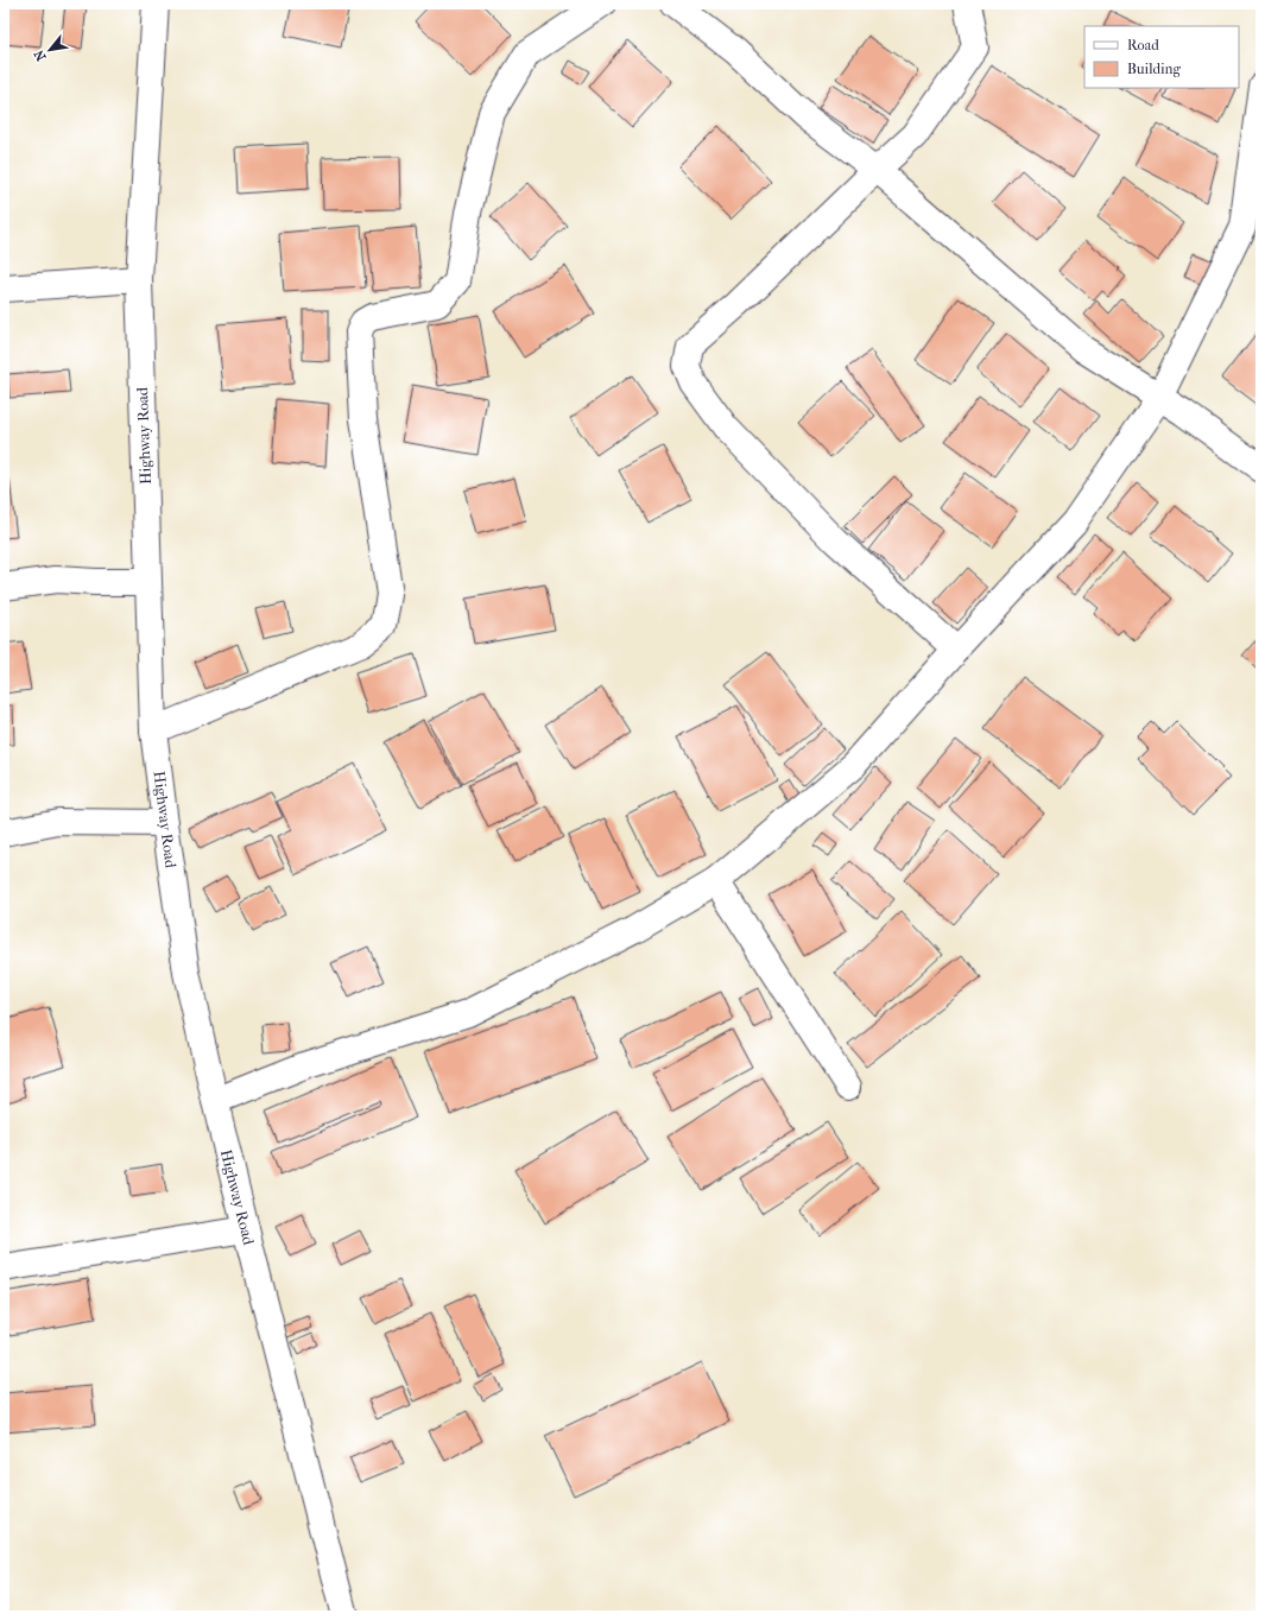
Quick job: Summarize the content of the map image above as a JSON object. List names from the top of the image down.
{
  "streets": {
    "street": ["Highway Road"]
  },
  "legend": ["Road", "Building"],
  "north": "bottom left"
}
